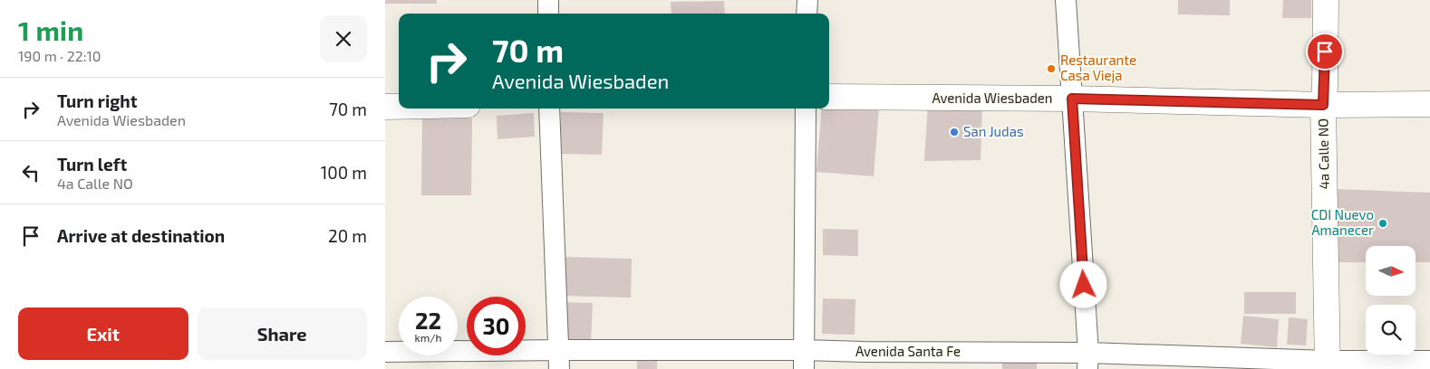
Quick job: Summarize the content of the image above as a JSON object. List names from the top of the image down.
{
  "streets": {
    "street": ["Avenida Wiesbaden", "4a Calle NO", "Avenida Santa Fe"]
  },
  "crossings": [
    ["Avenida Wiesbaden", "4a Calle NO"],
    ["4a Calle NO", "Avenida Santa Fe"]
  ],
  "places": ["Restaurante Casa Vieja", "San Judas", "CDI Nuevo Amanecer"],
  "north": "right",
  "page": {
    "heading": ["1 min", "190 m · 22:10"],
    "turn": ["70 m", "Avenida Wiesbaden"],
    "list": [
      {
        "name": "Turn right",
        "note": "Avenida Wiesbaden",
        "value": "70 m"
      },
      {
        "name": "Turn left",
        "note": "4a Calle NO",
        "value": "100 m"
      },
      {
        "name": "Arrive at destination",
        "value": "20 m"
      }
    ],
    "speed": "22 km/h",
    "limit": "30",
    "buttons": ["Exit", "Share"]
  }
}
